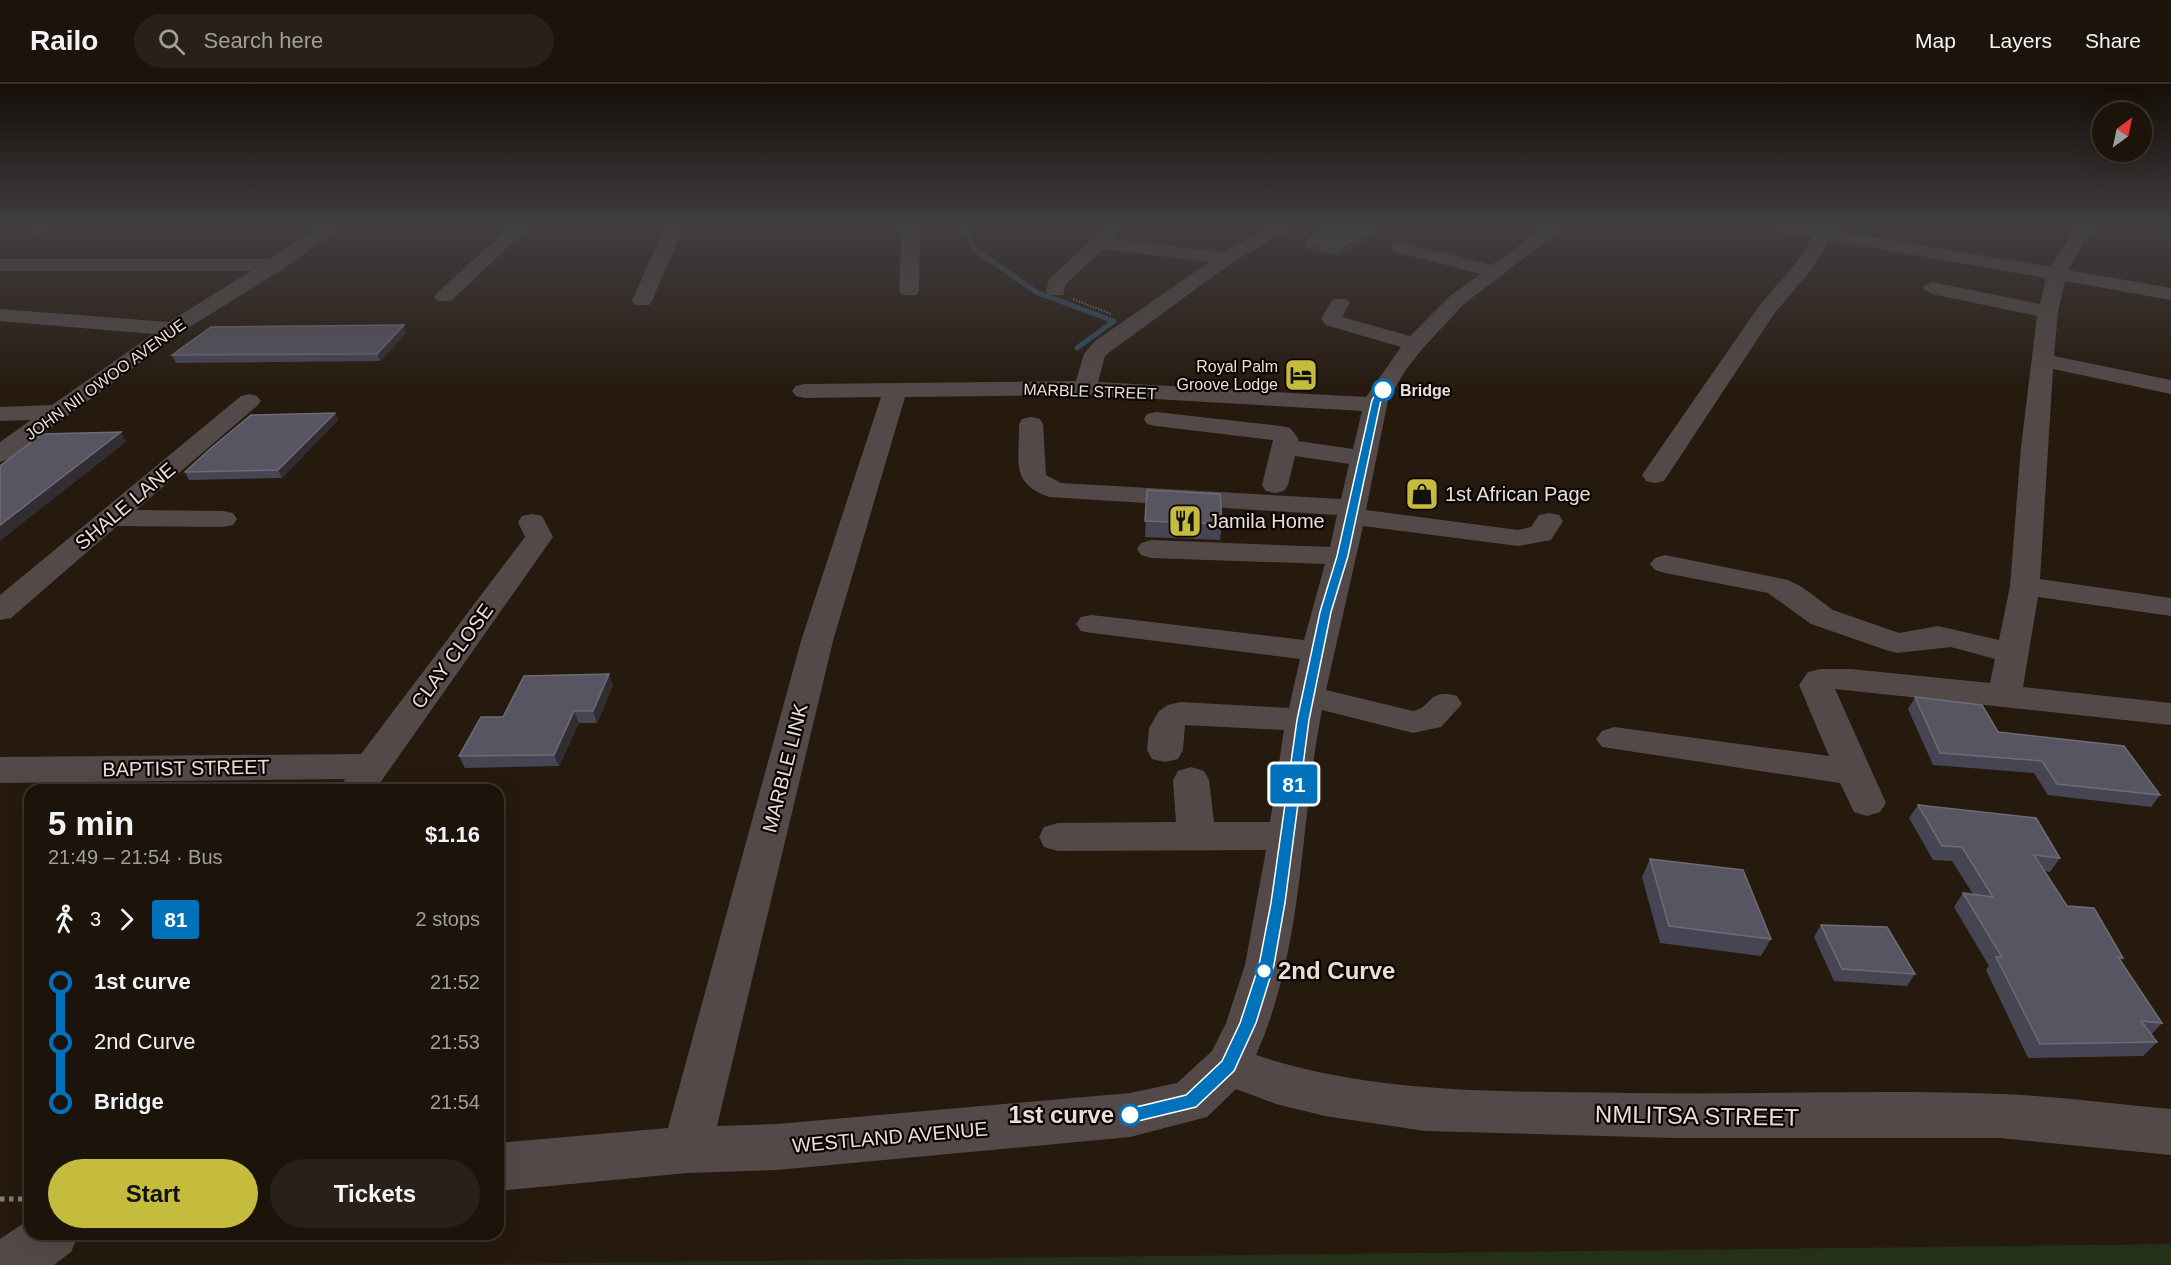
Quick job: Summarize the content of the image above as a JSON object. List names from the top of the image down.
{
  "streets": {
    "street": [
      "JOHN NII OWOO AVENUE",
      "MARBLE STREET",
      "SHALE LANE",
      "CLAY CLOSE",
      "BAPTIST STREET",
      "MARBLE LINK",
      "NMLITSA STREET",
      "WESTLAND AVENUE"
    ]
  },
  "crossings": [
    ["MARBLE STREET", "MARBLE LINK"],
    ["MARBLE STREET", "WESTLAND AVENUE"],
    ["CLAY CLOSE", "BAPTIST STREET"],
    ["MARBLE LINK", "WESTLAND AVENUE"],
    ["NMLITSA STREET", "WESTLAND AVENUE"]
  ],
  "places": {
    "hotel": ["Royal Palm Groove Lodge"],
    "other": ["Bridge", "2nd Curve", "1st curve"],
    "shop": ["1st African Page"],
    "restaurant": ["Jamila Home"]
  },
  "lines": ["bus line 81"],
  "north": "top right",
  "page": {
    "header": "Railo",
    "search": "Search here",
    "nav": ["Map", "Layers", "Share"],
    "on_map": "81",
    "heading": ["5 min", "21:49 – 21:54 · Bus", "$1.16"],
    "legs": ["3", "81", "2 stops"],
    "list": [
      {
        "name": "1st curve",
        "value": "21:52"
      },
      {
        "name": "2nd Curve",
        "value": "21:53"
      },
      {
        "name": "Bridge",
        "value": "21:54"
      }
    ],
    "buttons": ["Start", "Tickets"]
  }
}
